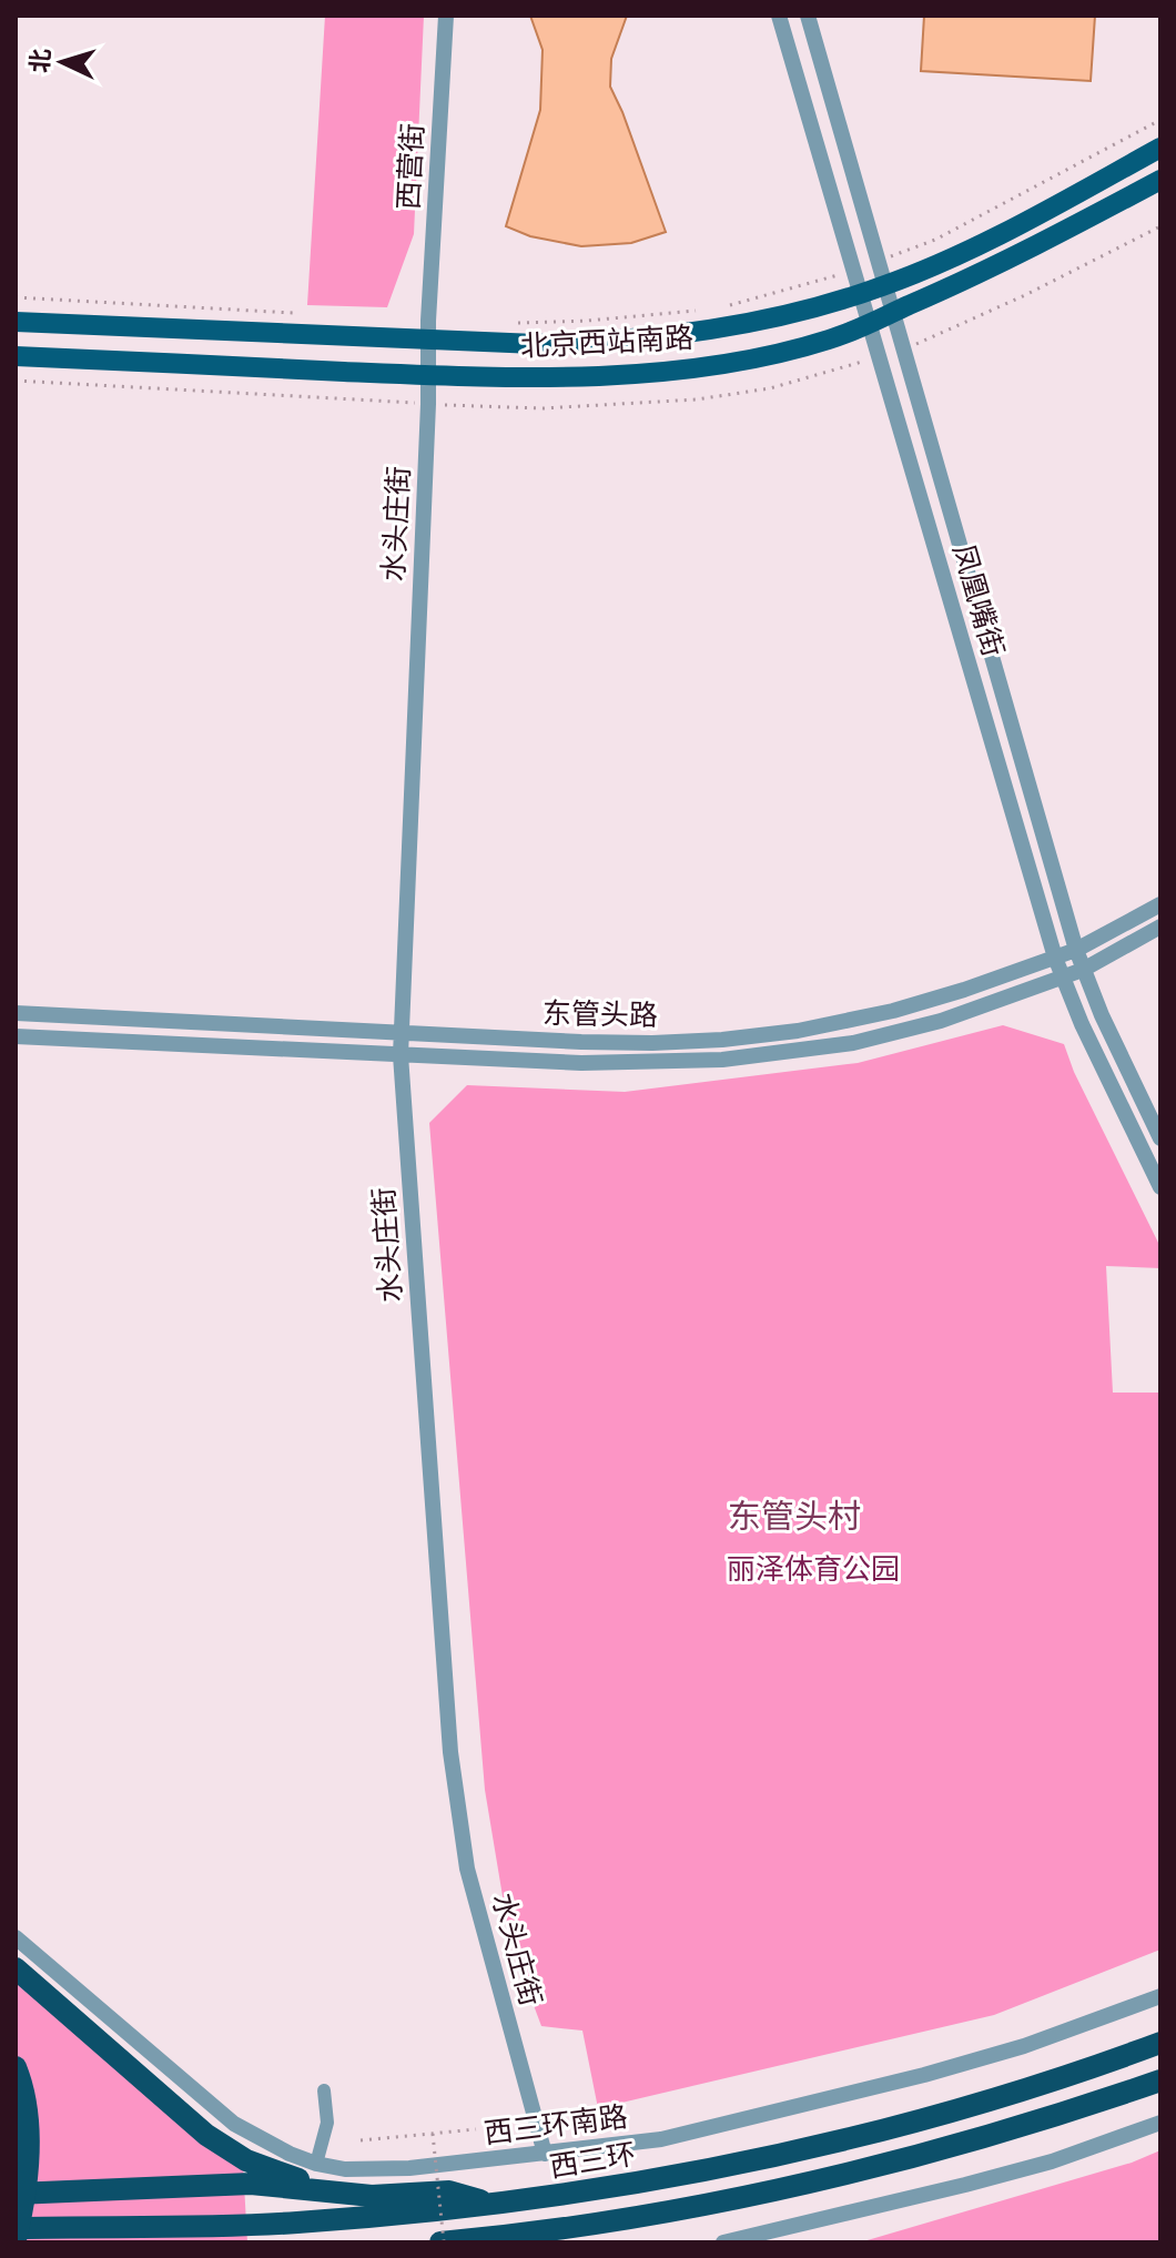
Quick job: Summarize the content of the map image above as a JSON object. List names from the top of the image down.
{
  "streets": {
    "highway": ["西三环"],
    "main road": ["北京西站南路"],
    "street": [
      "西营街",
      "水头庄街",
      "凤凰嘴街",
      "东管头路",
      "西三环南路"
    ]
  },
  "crossings": [
    ["西营街", "北京西站南路"],
    ["西营街", "水头庄街"],
    ["北京西站南路", "水头庄街"],
    ["北京西站南路", "凤凰嘴街"],
    ["水头庄街", "东管头路"],
    ["水头庄街", "西三环南路"],
    ["凤凰嘴街", "东管头路"]
  ],
  "districts": ["东管头村"],
  "parks": ["丽泽体育公园"],
  "north": "left"
}
